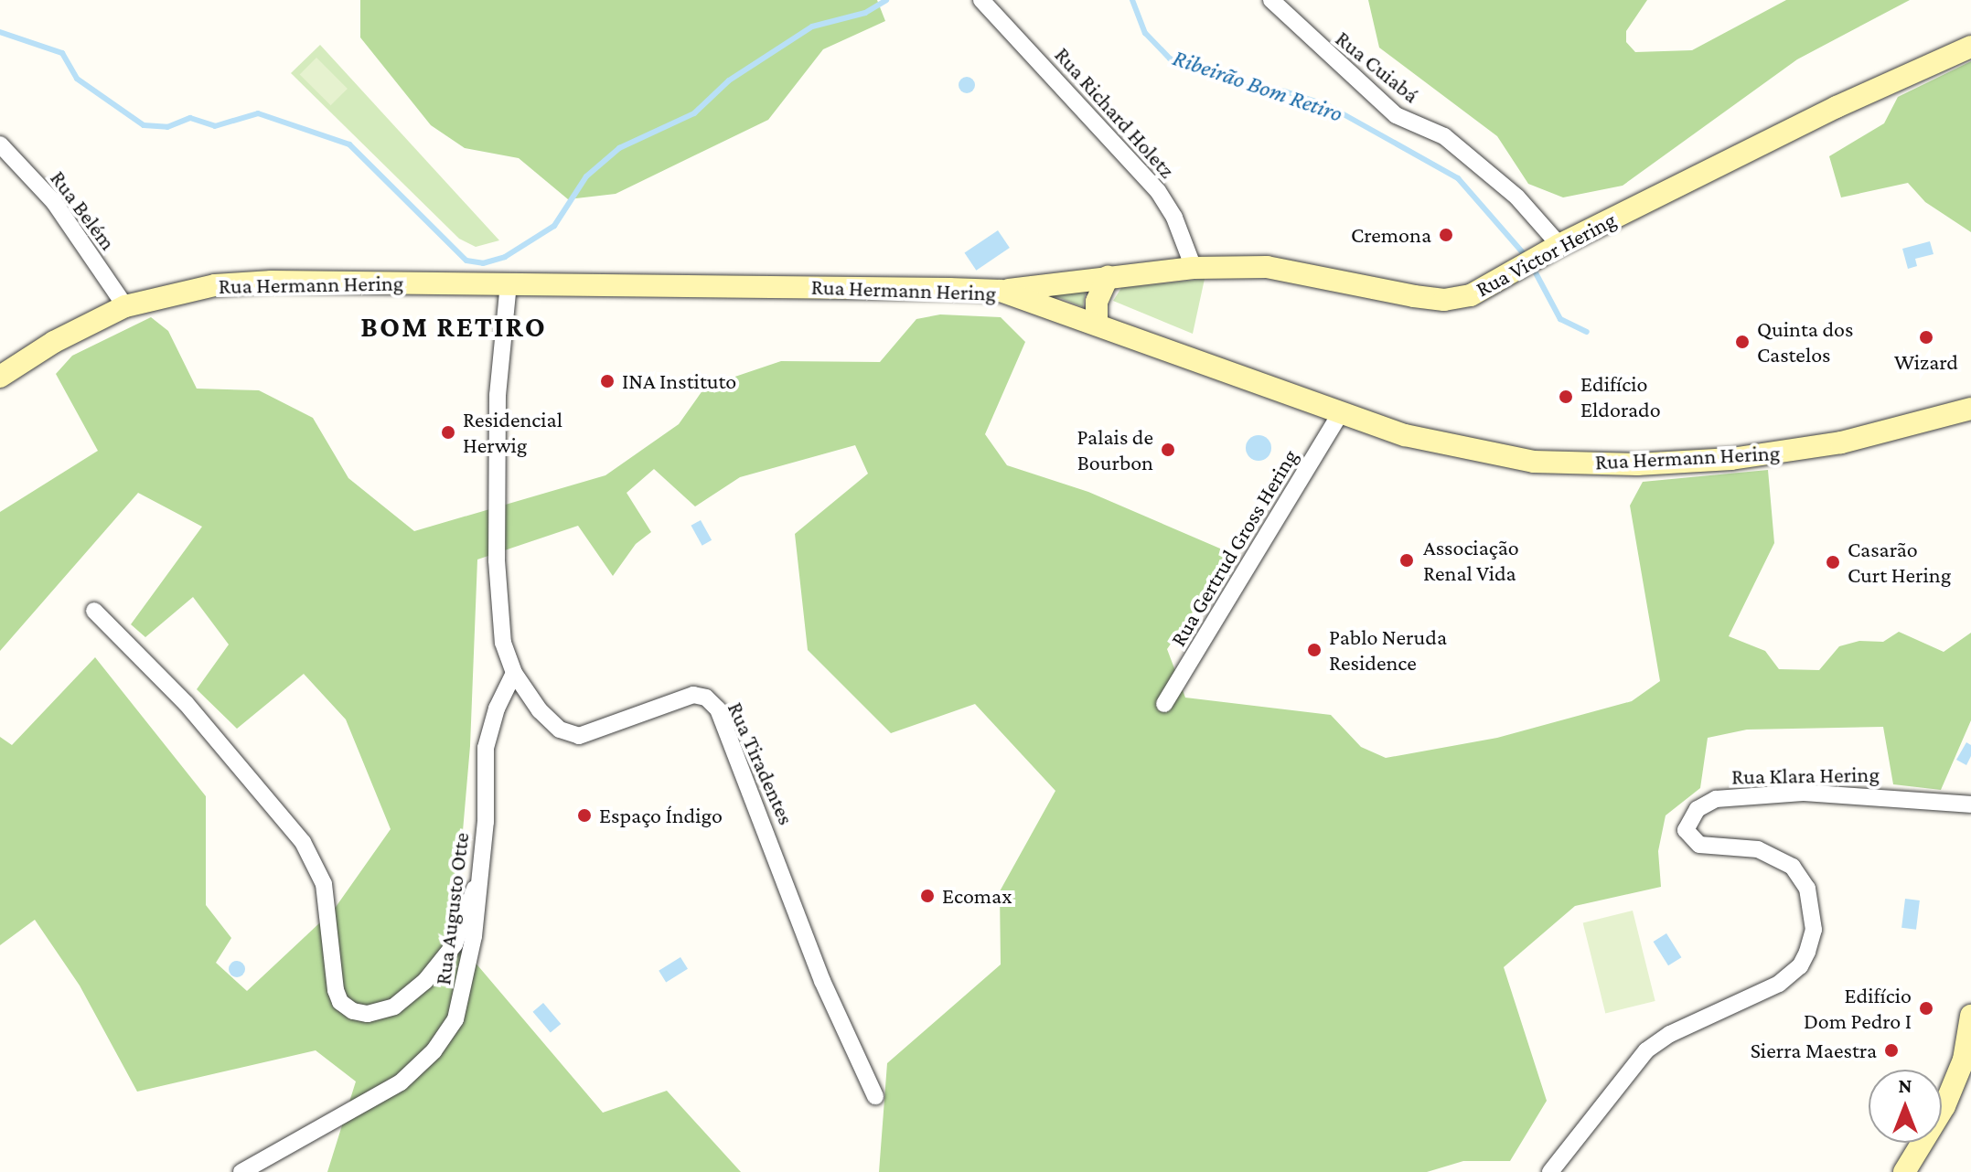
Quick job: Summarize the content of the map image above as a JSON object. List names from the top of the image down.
{
  "streets": {
    "street": [
      "Rua Cuiabá",
      "Rua Richard Holetz",
      "Rua Belém",
      "Rua Victor Hering",
      "Rua Hermann Hering",
      "Rua Gertrud Gross Hering",
      "Rua Tiradentes",
      "Rua Klara Hering",
      "Rua Augusto Otte"
    ]
  },
  "crossings": [
    ["Rua Cuiabá", "Rua Victor Hering"],
    ["Rua Richard Holetz", "Rua Victor Hering"],
    ["Rua Belém", "Rua Hermann Hering"],
    ["Rua Victor Hering", "Rua Hermann Hering"],
    ["Rua Hermann Hering", "Rua Gertrud Gross Hering"],
    ["Rua Hermann Hering", "Rua Tiradentes"],
    ["Rua Tiradentes", "Rua Augusto Otte"]
  ],
  "districts": ["BOM RETIRO"],
  "water": ["Ribeirão Bom Retiro"],
  "places": [
    "Cremona",
    "Wizard",
    "Quinta dos Castelos",
    "INA Instituto",
    "Edifício Eldorado",
    "Residencial Herwig",
    "Palais de Bourbon",
    "Associação Renal Vida",
    "Casarão Curt Hering",
    "Pablo Neruda Residence",
    "Espaço Índigo",
    "Ecomax",
    "Edifício Dom Pedro I",
    "Sierra Maestra"
  ],
  "north": "top"
}
